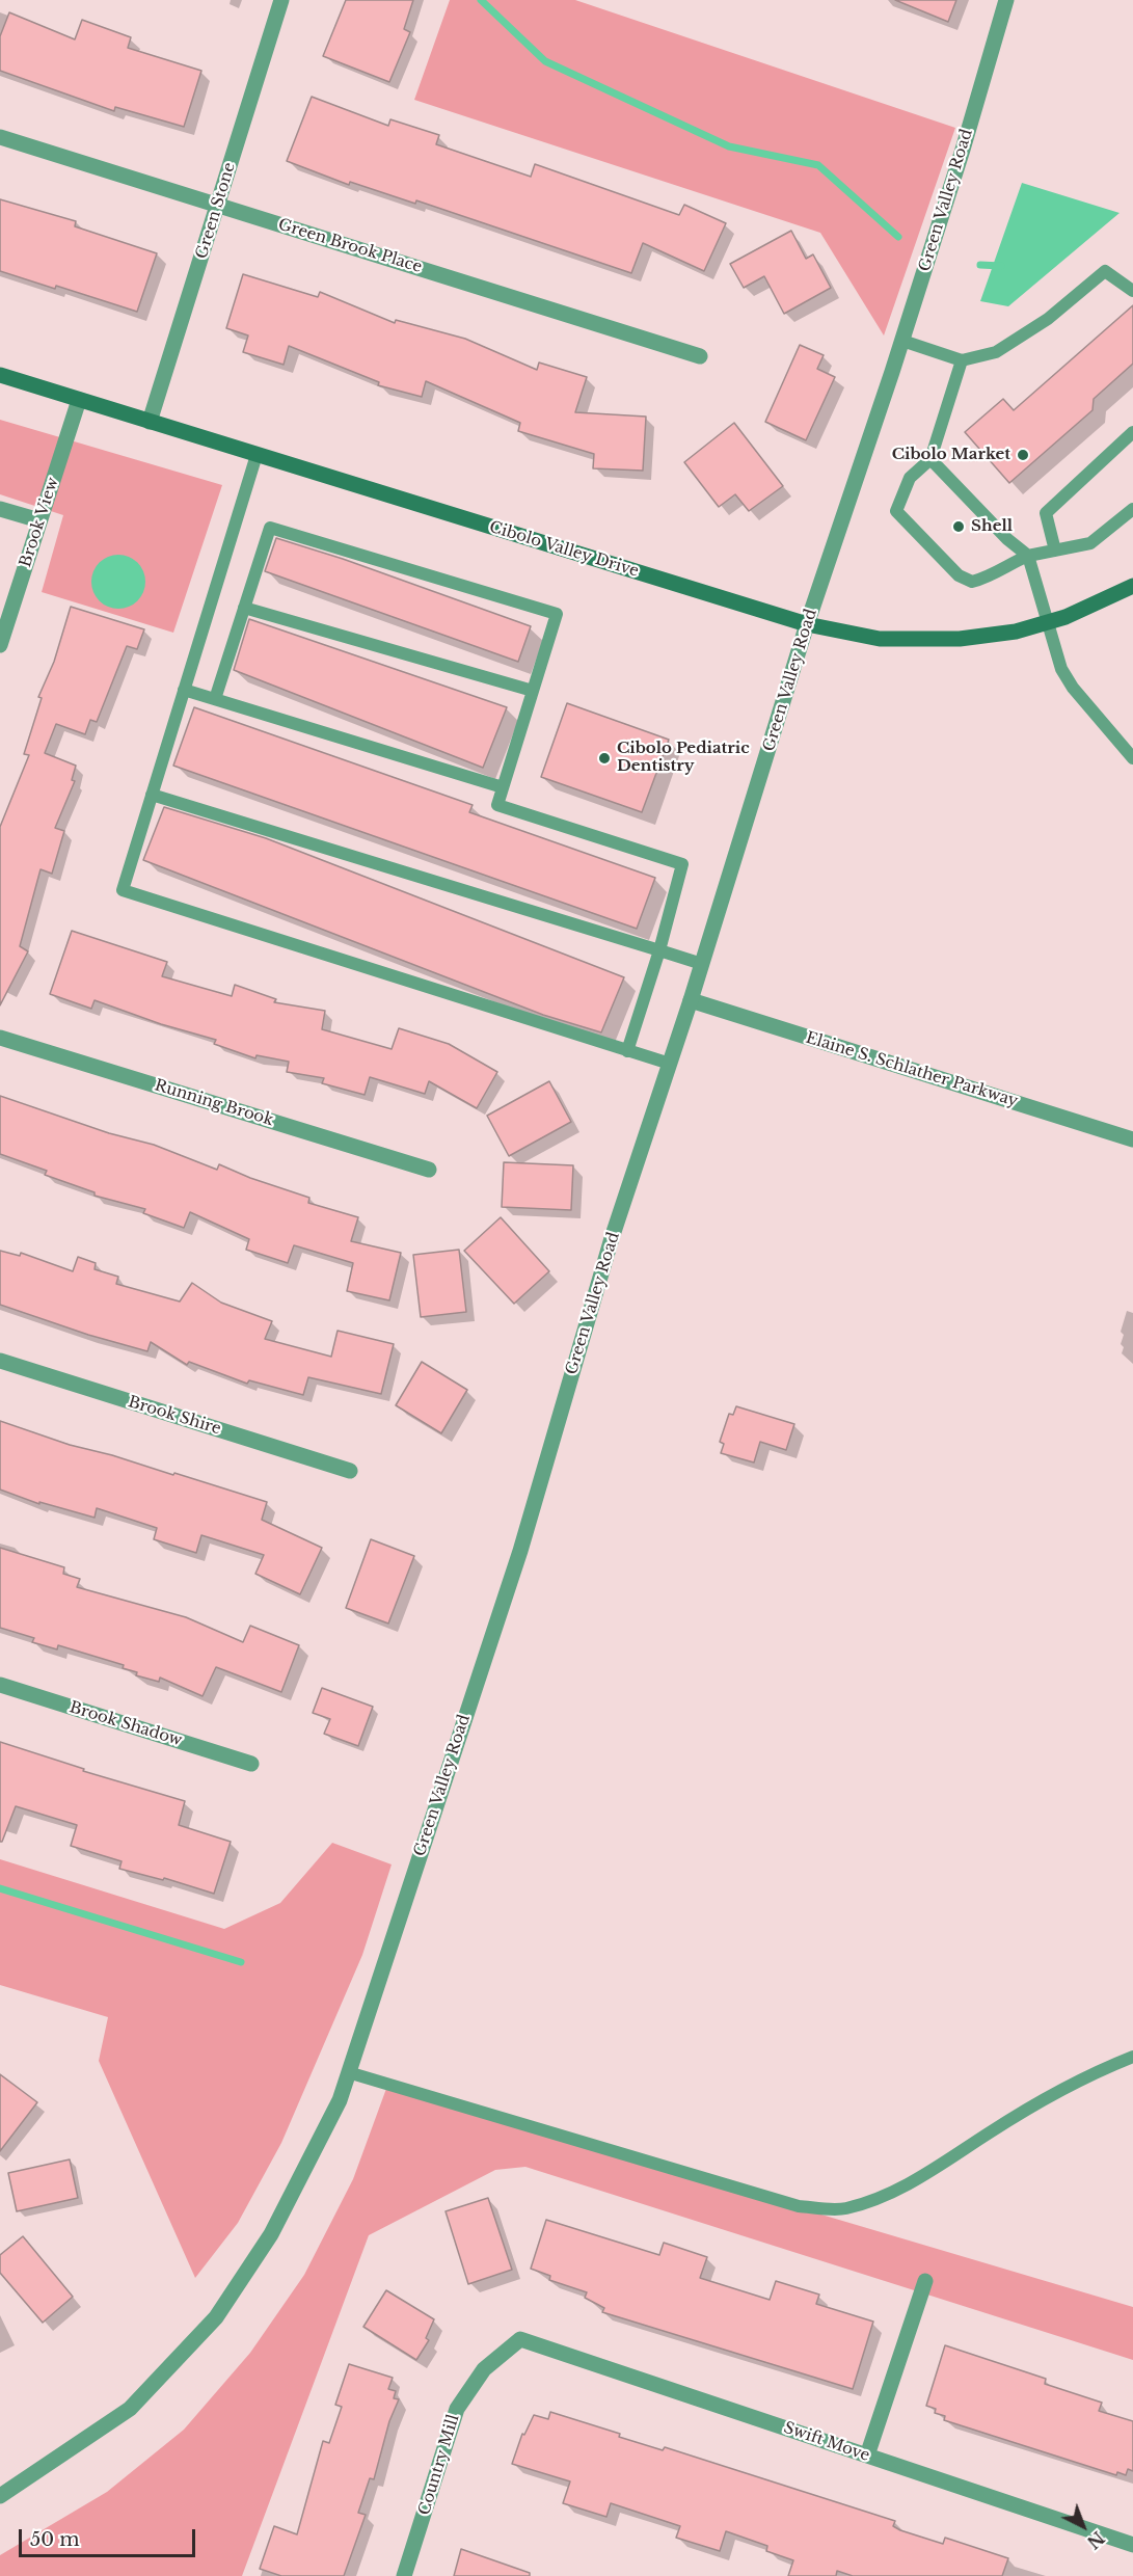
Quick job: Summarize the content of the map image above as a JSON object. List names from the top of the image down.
{
  "streets": {
    "main road": ["Cibolo Valley Drive"],
    "street": [
      "Green Valley Road",
      "Green Stone",
      "Green Brook Place",
      "Brook View",
      "Elaine S. Schlather Parkway",
      "Running Brook",
      "Brook Shire",
      "Brook Shadow",
      "Swift Move",
      "Country Mill"
    ]
  },
  "crossings": [
    ["Green Valley Road", "Cibolo Valley Drive"],
    ["Green Valley Road", "Elaine S. Schlather Parkway"],
    ["Green Stone", "Green Brook Place"],
    ["Green Stone", "Cibolo Valley Drive"],
    ["Brook View", "Cibolo Valley Drive"],
    ["Swift Move", "Country Mill"]
  ],
  "places": ["Cibolo Market", "Shell", "Cibolo Pediatric Dentistry"],
  "scale_bar": "50 m",
  "north": "bottom right"
}
